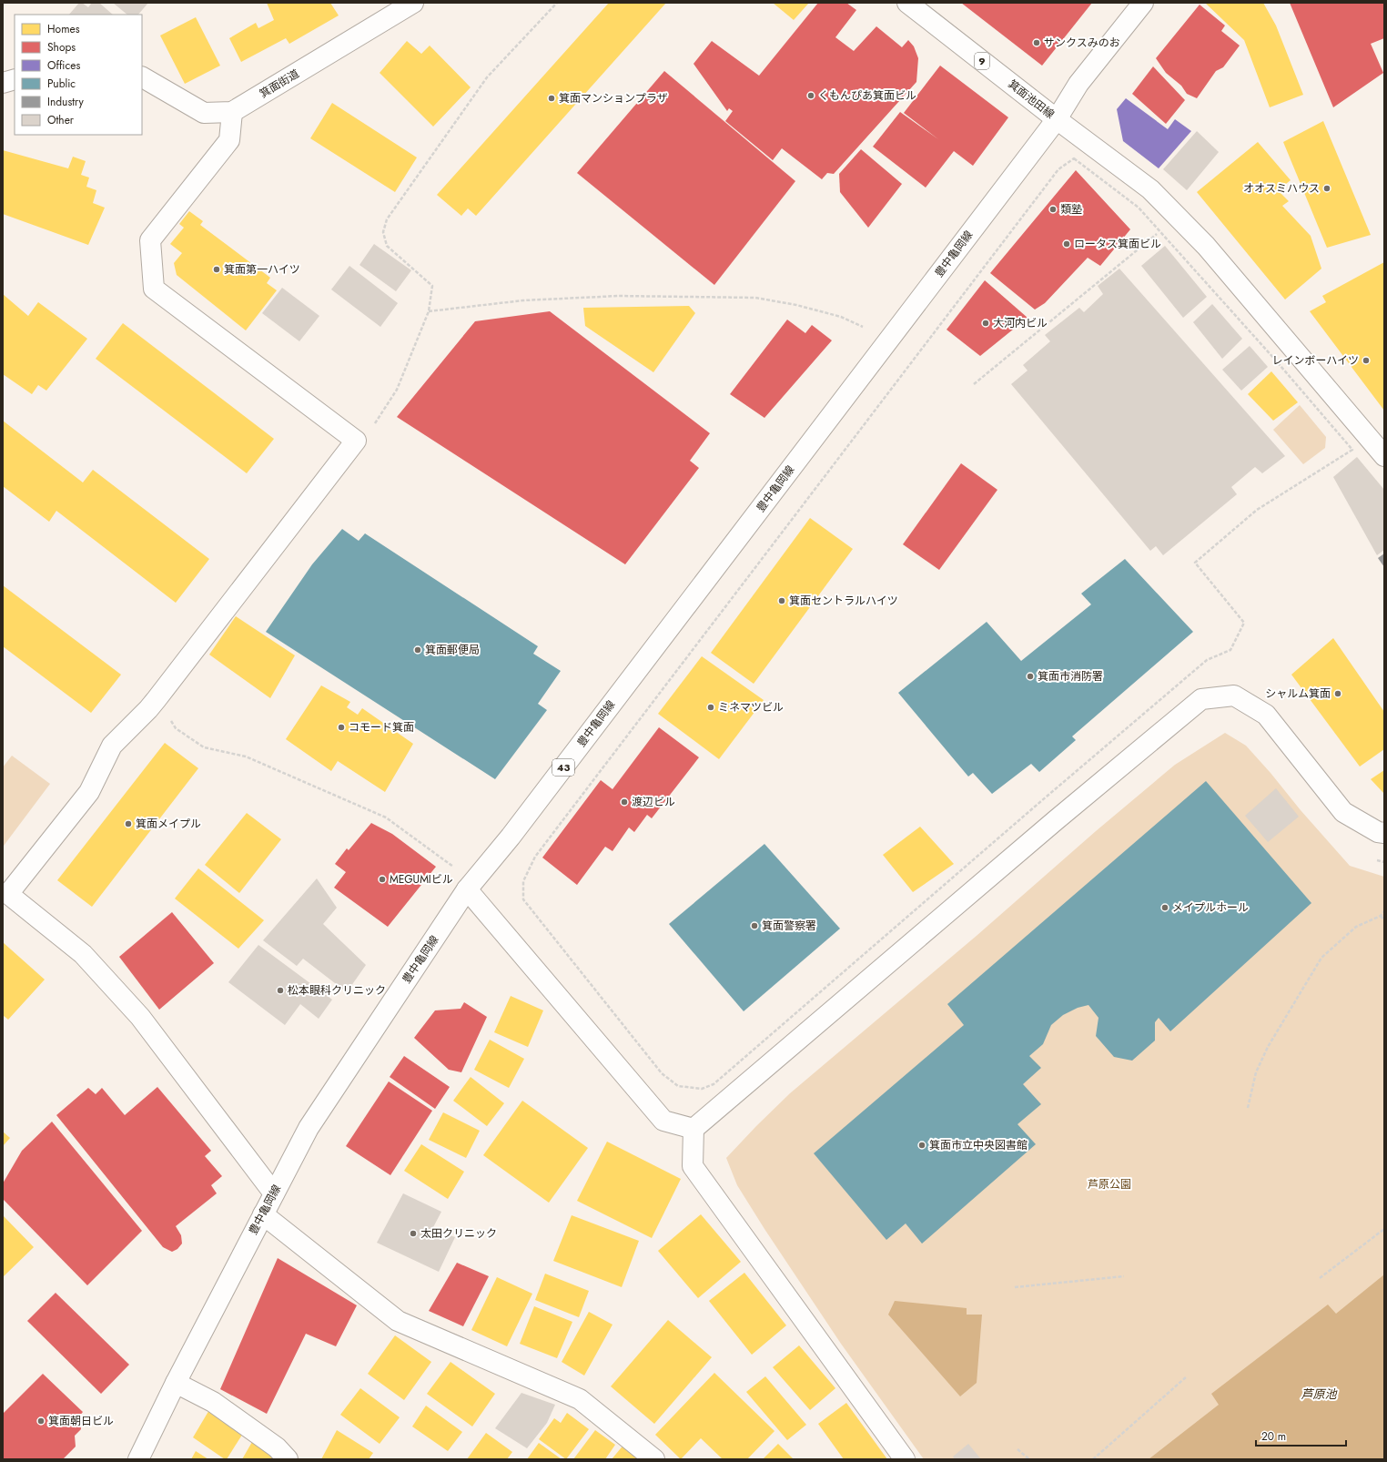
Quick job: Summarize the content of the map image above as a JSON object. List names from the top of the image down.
{
  "streets": {
    "street": [
      "9",
      "箕面街道",
      "箕面池田線",
      "豊中亀岡線",
      "43"
    ]
  },
  "crossings": [
    ["箕面池田線", "豊中亀岡線"]
  ],
  "water": ["芦原池"],
  "parks": ["芦原公園"],
  "places": [
    "サンクスみのお",
    "くもんぴあ箕面ビル",
    "箕面マンションプラザ",
    "オオスミハウス",
    "類塾",
    "ロータス箕面ビル",
    "箕面第一ハイツ",
    "大河内ビル",
    "レインボーハイツ",
    "箕面セントラルハイツ",
    "箕面郵便局",
    "箕面市消防署",
    "シャルム箕面",
    "ミネマツビル",
    "コモード箕面",
    "渡辺ビル",
    "箕面メイプル",
    "MEGUMIビル",
    "メイプルホール",
    "箕面警察署",
    "松本眼科クリニック",
    "箕面市立中央図書館",
    "太田クリニック",
    "箕面朝日ビル"
  ],
  "legend": [
    "Homes",
    "Shops",
    "Offices",
    "Public",
    "Industry",
    "Other"
  ],
  "scale_bar": "20 m"
}
